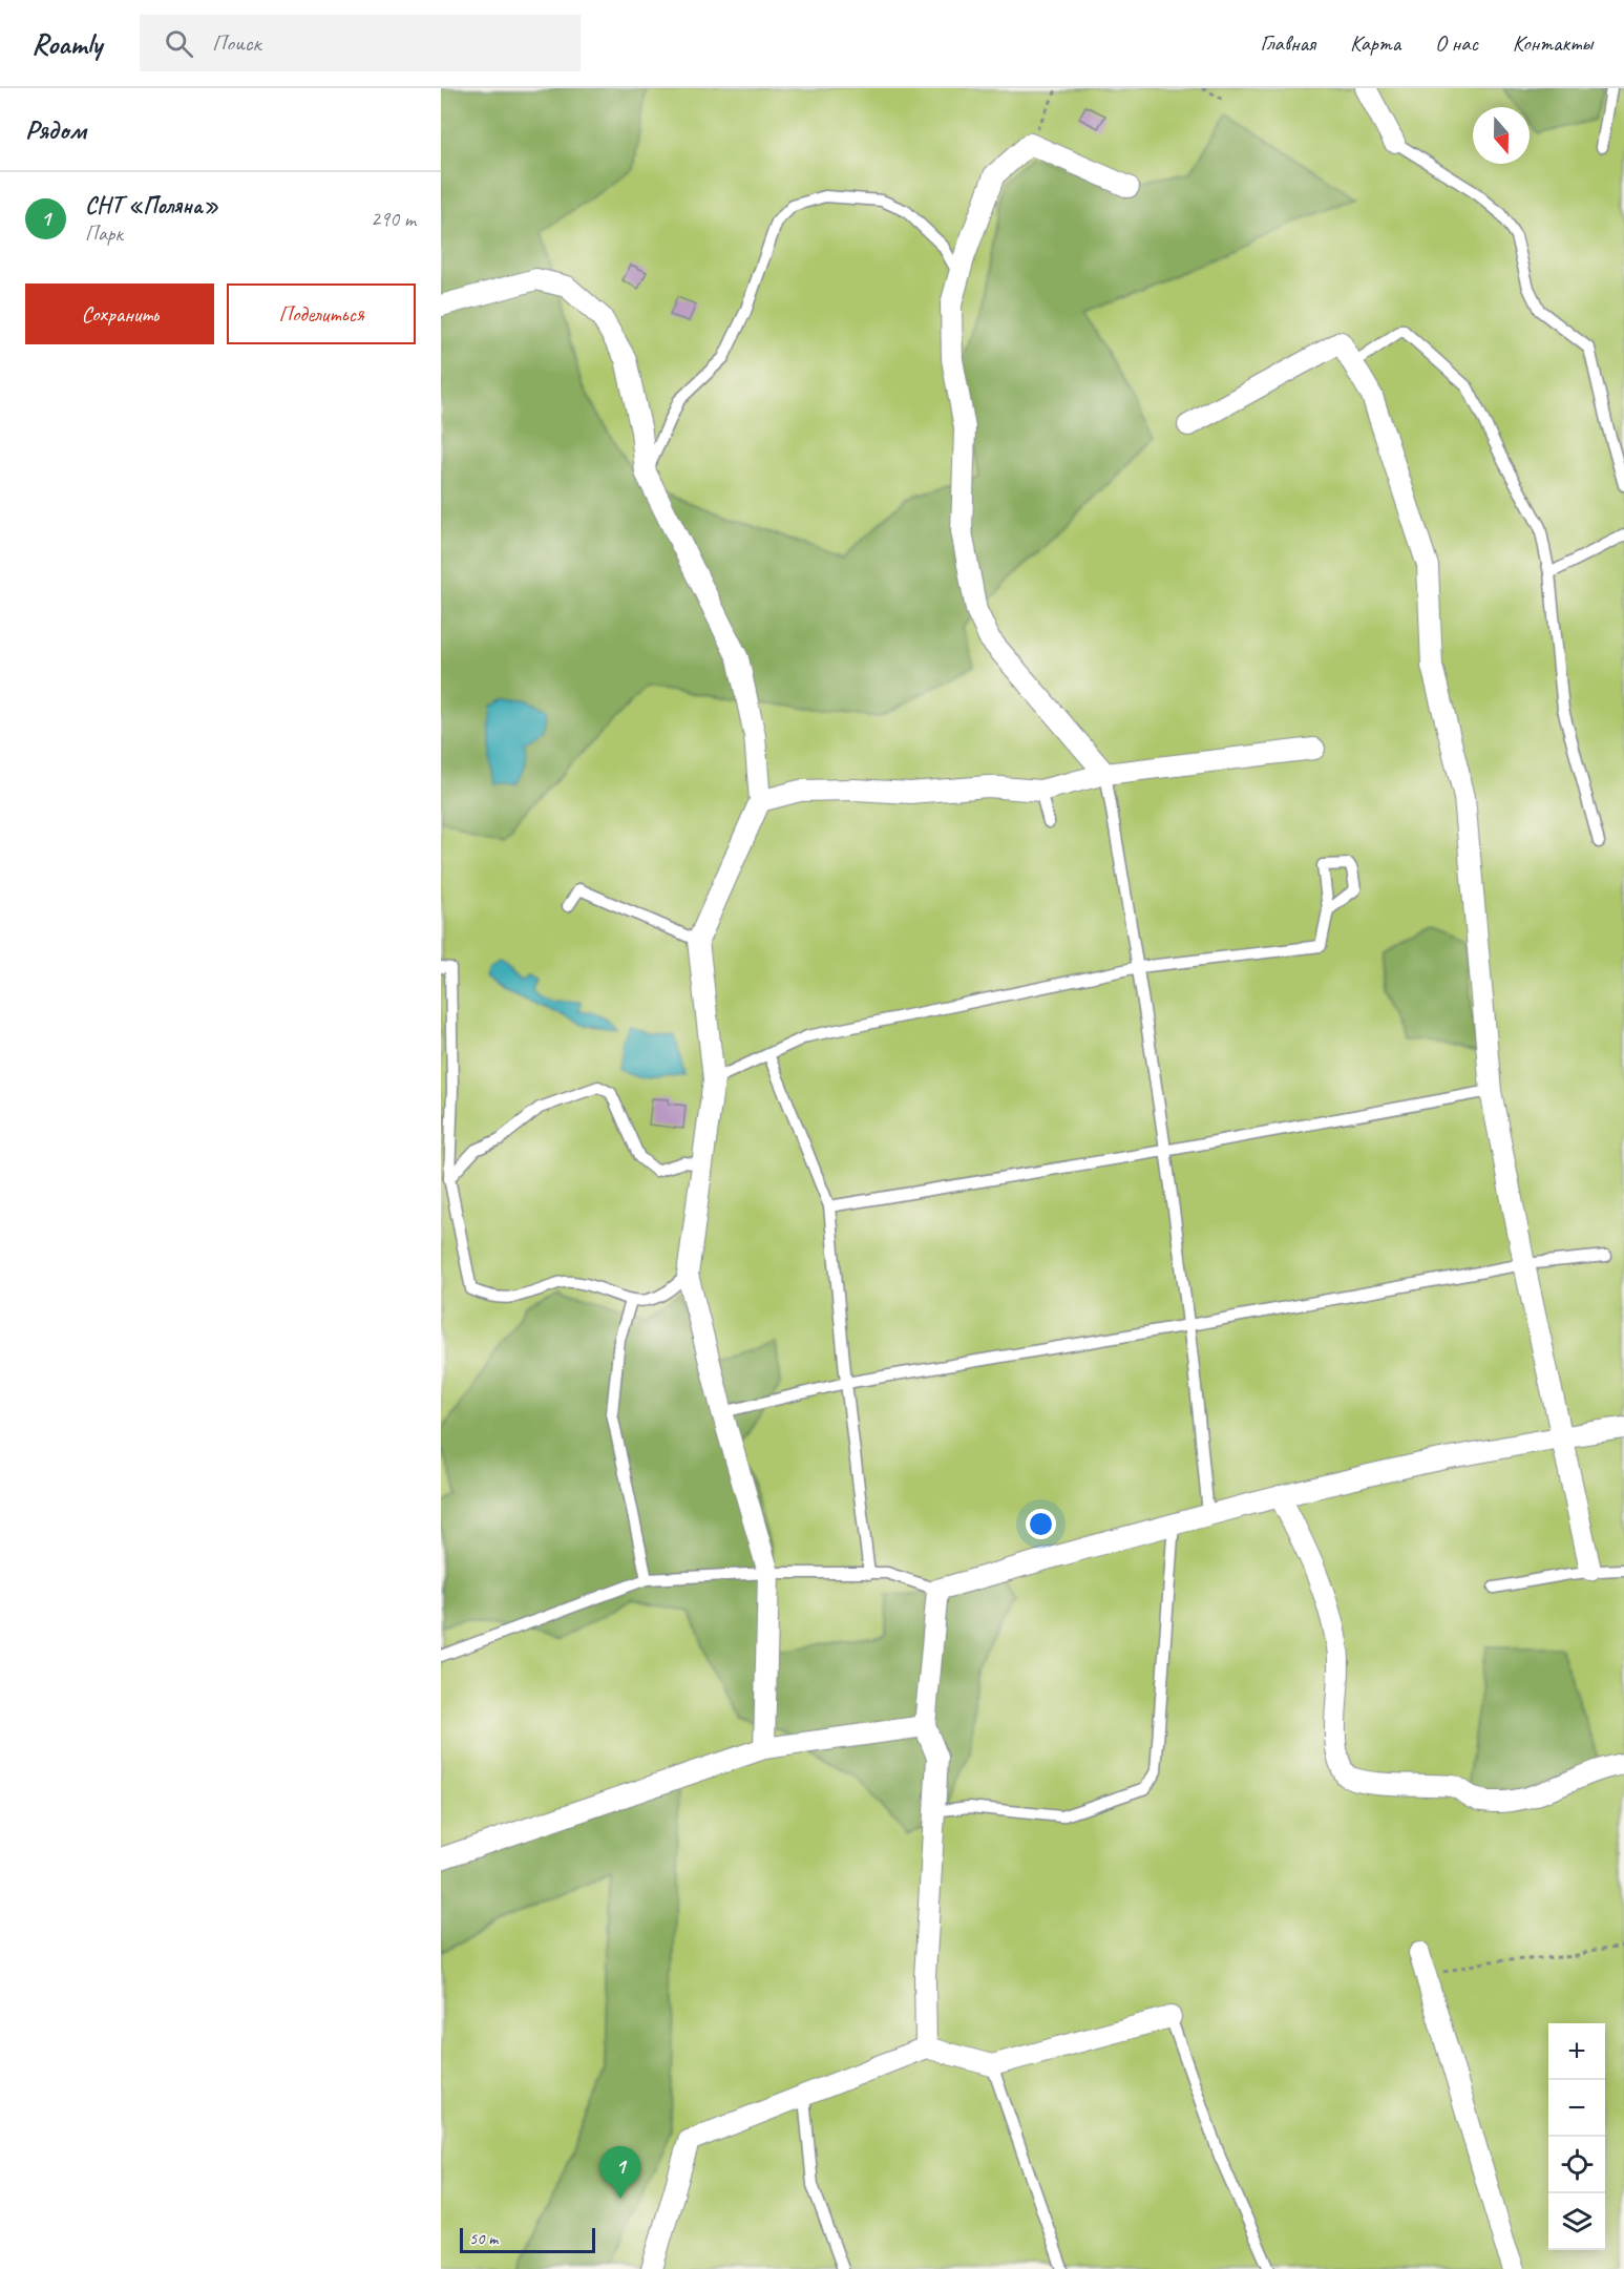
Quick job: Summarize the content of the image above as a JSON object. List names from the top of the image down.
{
  "scale_bar": "50 m",
  "north": "bottom",
  "page": {
    "header": "Roamly",
    "search": "Поиск",
    "nav": [
      "Главная",
      "Карта",
      "О нас",
      "Контакты"
    ],
    "heading": "Рядом",
    "list": [
      {
        "mark": "1",
        "name": "СНТ «Поляна»",
        "note": "Парк",
        "value": "290 m"
      }
    ],
    "buttons": ["Сохранить", "Поделиться"],
    "map_buttons": ["+", "−"],
    "pins": "1",
    "scale": "50 m"
  }
}
